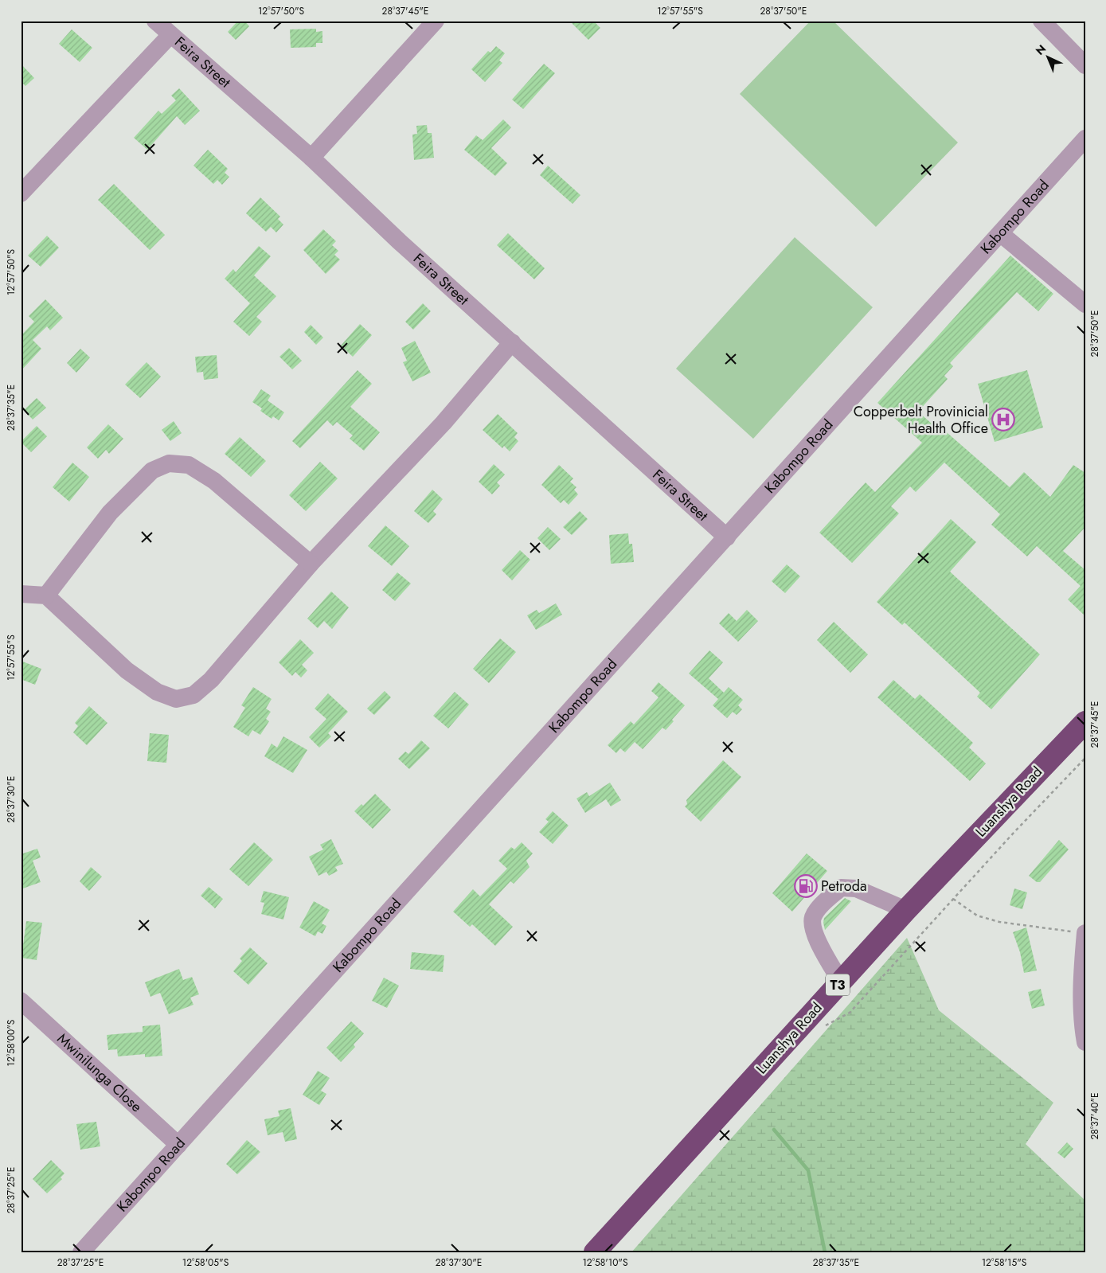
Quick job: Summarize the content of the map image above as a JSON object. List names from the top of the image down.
{
  "streets": {
    "highway": ["Luanshya Road", "T3"],
    "street": ["Feira Street", "Kabompo Road", "Mwinilunga Close"]
  },
  "crossings": [
    ["Feira Street", "Kabompo Road"],
    ["Kabompo Road", "Mwinilunga Close"]
  ],
  "places": {
    "hospital": ["Copperbelt Provinicial Health Office"],
    "fuel station": ["Petroda"]
  },
  "north": "top left",
  "coordinates": [
    "12°57'50\"S",
    "28°37'45\"E",
    "12°57'55\"S",
    "28°37'50\"E",
    "28°37'35\"E",
    "28°37'30\"E",
    "12°58'00\"S",
    "28°37'40\"E",
    "28°37'25\"E",
    "12°58'05\"S",
    "12°58'10\"S",
    "12°58'15\"S"
  ]
}
